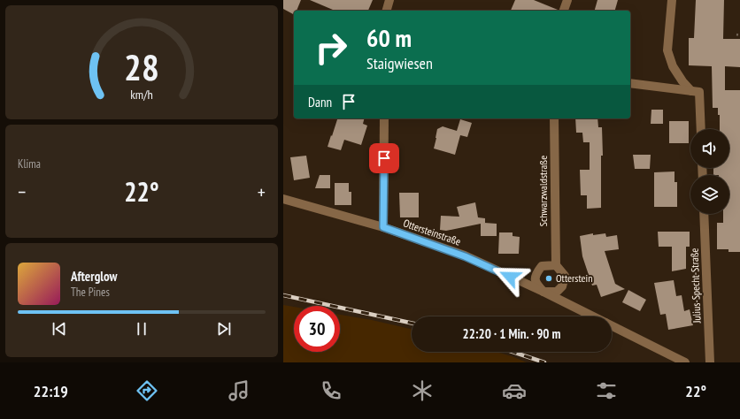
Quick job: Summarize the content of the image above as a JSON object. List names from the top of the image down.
{
  "streets": {
    "street": ["Schwarzwaldstraße", "Ottersteinstraße", "Julius-Specht-Straße"]
  },
  "crossings": [
    ["Schwarzwaldstraße", "Ottersteinstraße"]
  ],
  "places": ["Otterstein"],
  "page": {
    "turn": ["60 m", "Staigwiesen"],
    "then": "Dann",
    "tile": "Klima",
    "heat": ["−", "22°", "+"],
    "song": ["Afterglow", "The Pines"],
    "limit": "30",
    "trip": "22:20 · 1 Min. · 90 m",
    "tabs": ["22:19", "22°"],
    "gauge": ["28", "km/h"]
  }
}
